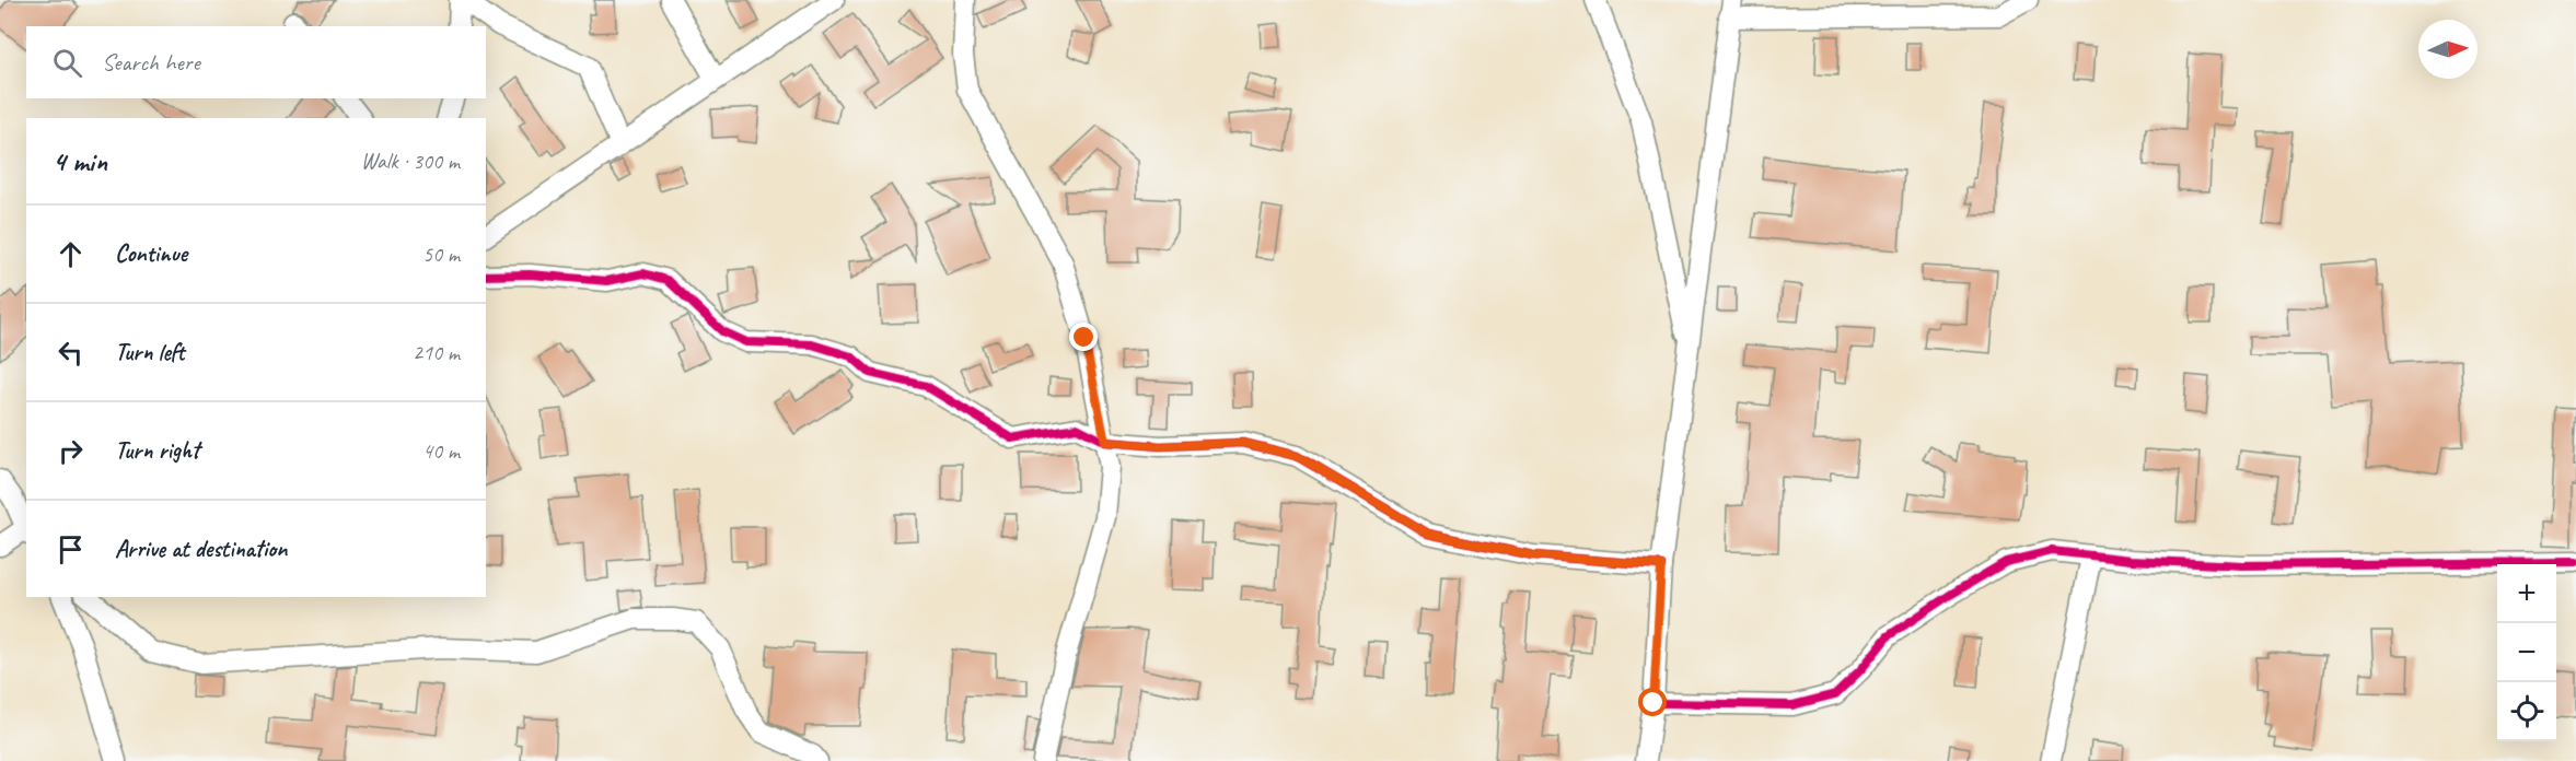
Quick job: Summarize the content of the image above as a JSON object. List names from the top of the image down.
{
  "north": "right",
  "page": {
    "search": "Search here",
    "heading": ["4 min", "Walk · 300 m"],
    "list": [
      ["Continue", "50 m"],
      ["Turn left", "210 m"],
      ["Turn right", "40 m"],
      "Arrive at destination"
    ],
    "map_buttons": ["+", "−"]
  }
}
